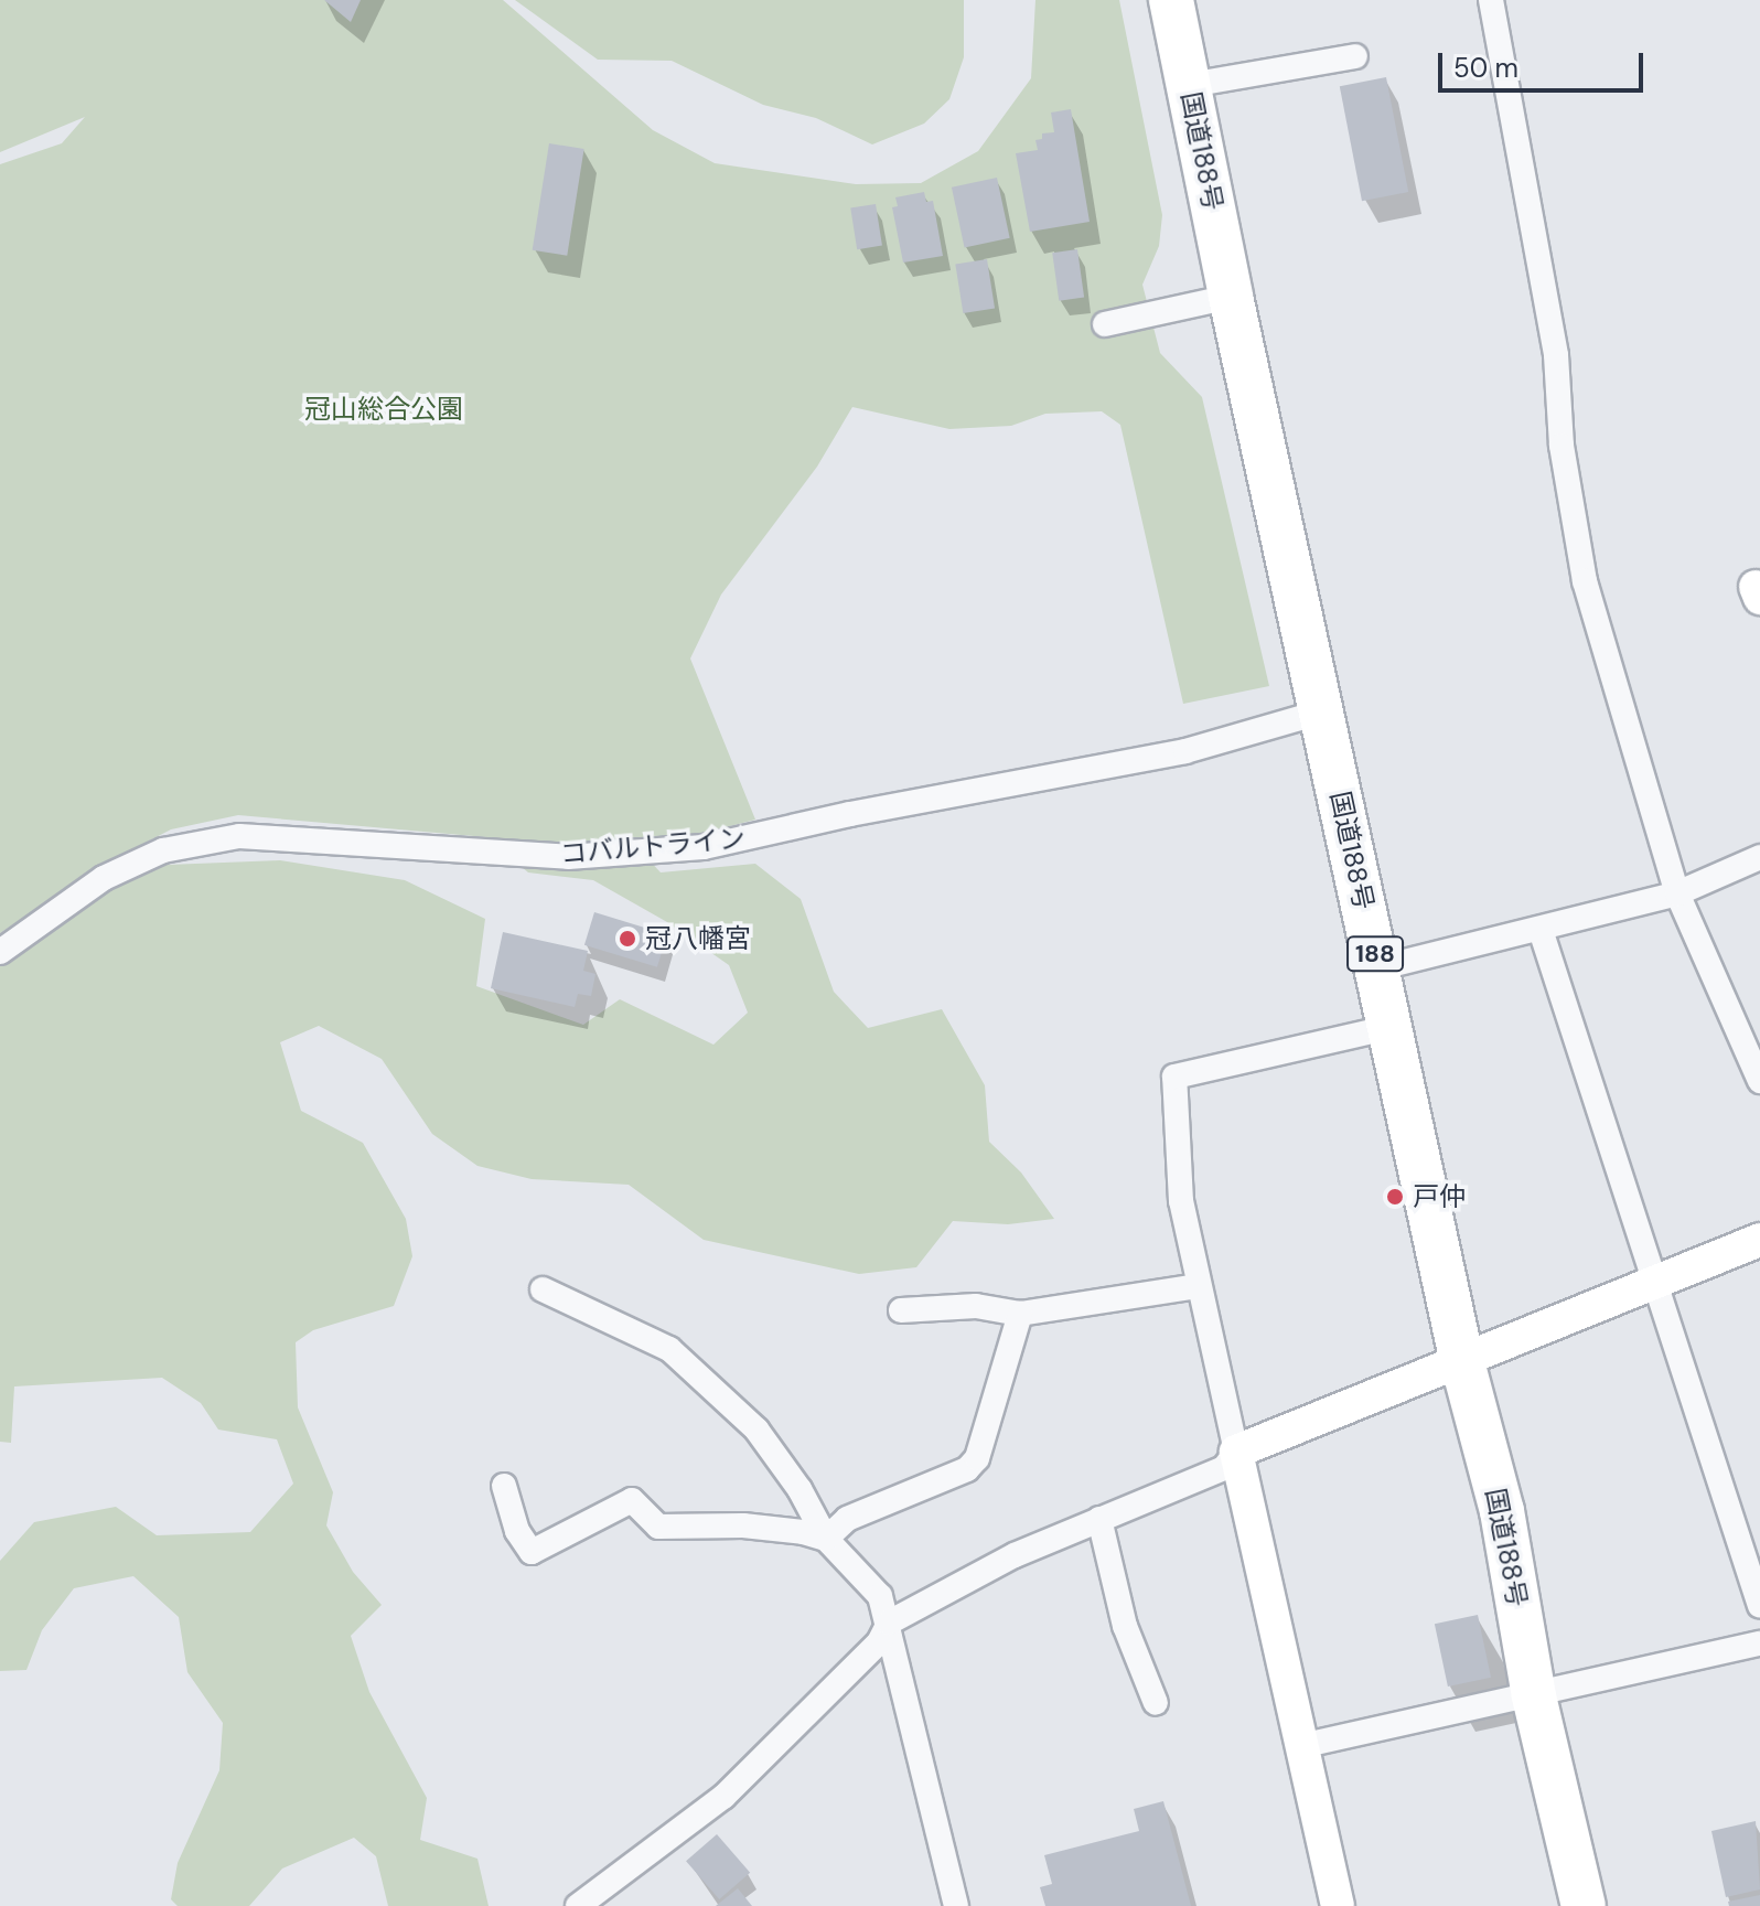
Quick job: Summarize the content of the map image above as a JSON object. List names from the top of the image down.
{
  "streets": {
    "highway": ["国道188号", "188"],
    "street": ["コバルトライン"]
  },
  "crossings": [
    ["国道188号", "コバルトライン"]
  ],
  "parks": ["冠山総合公園"],
  "places": ["冠八幡宮", "戸仲"],
  "scale_bar": "50 m"
}
